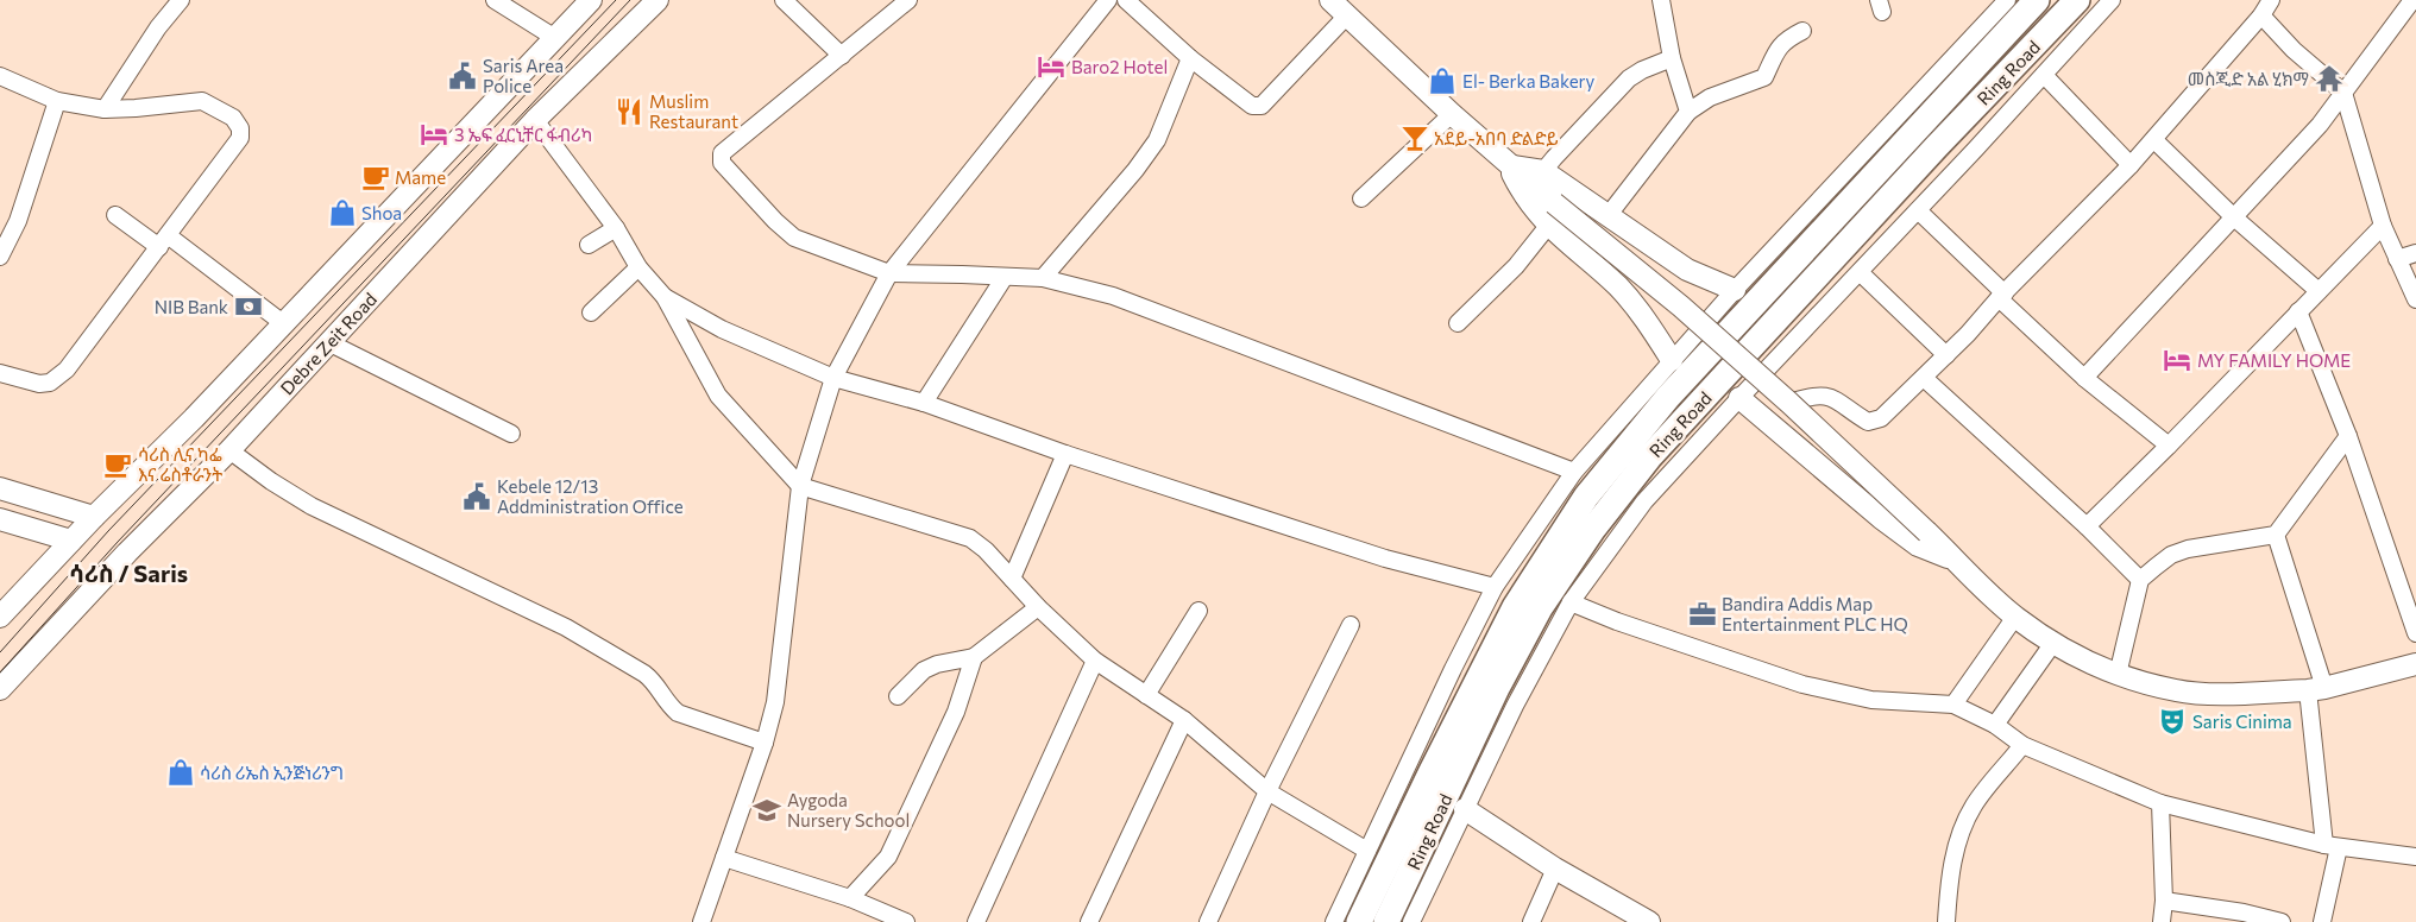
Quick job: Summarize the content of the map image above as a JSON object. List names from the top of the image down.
{
  "streets": {
    "highway": ["Ring Road"],
    "main road": ["Debre Zeit Road"]
  },
  "districts": ["ሳሪስ / Saris"],
  "places": {
    "hotel": ["Baro2 Hotel", "3 ኤፍ ፈርኒቸር ፋብሪካ", "MY FAMILY HOME"],
    "public building": ["Saris Area Police", "Kebele 12/13 Addministration Office"],
    "temple": ["መስጂድ አል ሂክማ"],
    "shop": ["El- Berka Bakery", "Shoa", "ሳሪስ ሪኤስ ኢንጅነሪንግ"],
    "restaurant": ["Muslim Restaurant"],
    "bar": ["አደይ-አበባ ድልድይ"],
    "cafe": ["Mame", "ሳሪስ ሊና ካፌ እና ሬስቶራንት"],
    "bank": ["NIB Bank"],
    "office": ["Bandira Addis Map Entertainment PLC HQ"],
    "theatre": ["Saris Cinima"],
    "school or university": ["Aygoda Nursery School"]
  }
}
